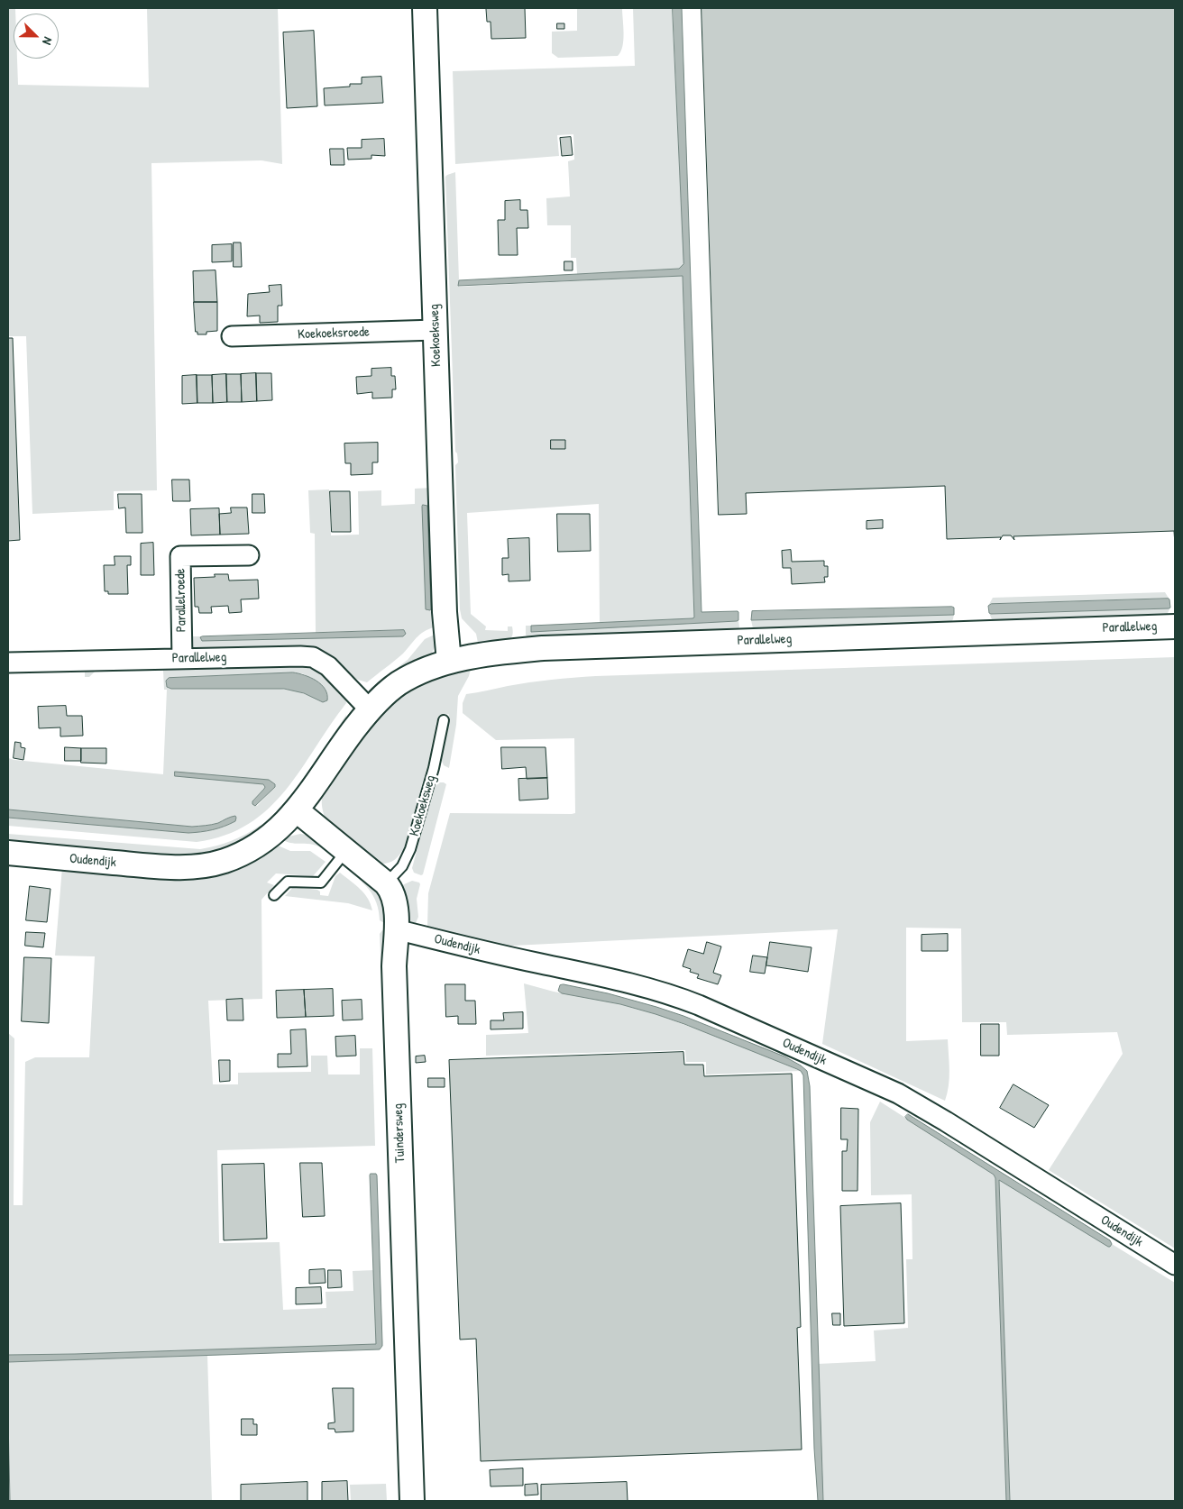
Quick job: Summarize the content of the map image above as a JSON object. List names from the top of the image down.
{
  "streets": {
    "street": [
      "Koekoeksroede",
      "Koekoeksweg",
      "Parallelroede",
      "Parallelweg",
      "Oudendijk",
      "Tuindersweg"
    ]
  },
  "crossings": [
    ["Koekoeksroede", "Koekoeksweg"],
    ["Koekoeksweg", "Parallelweg"],
    ["Koekoeksweg", "Tuindersweg"],
    ["Parallelroede", "Parallelweg"],
    ["Parallelweg", "Oudendijk"],
    ["Parallelweg", "Tuindersweg"],
    ["Oudendijk", "Tuindersweg"]
  ],
  "north": "bottom right"
}
